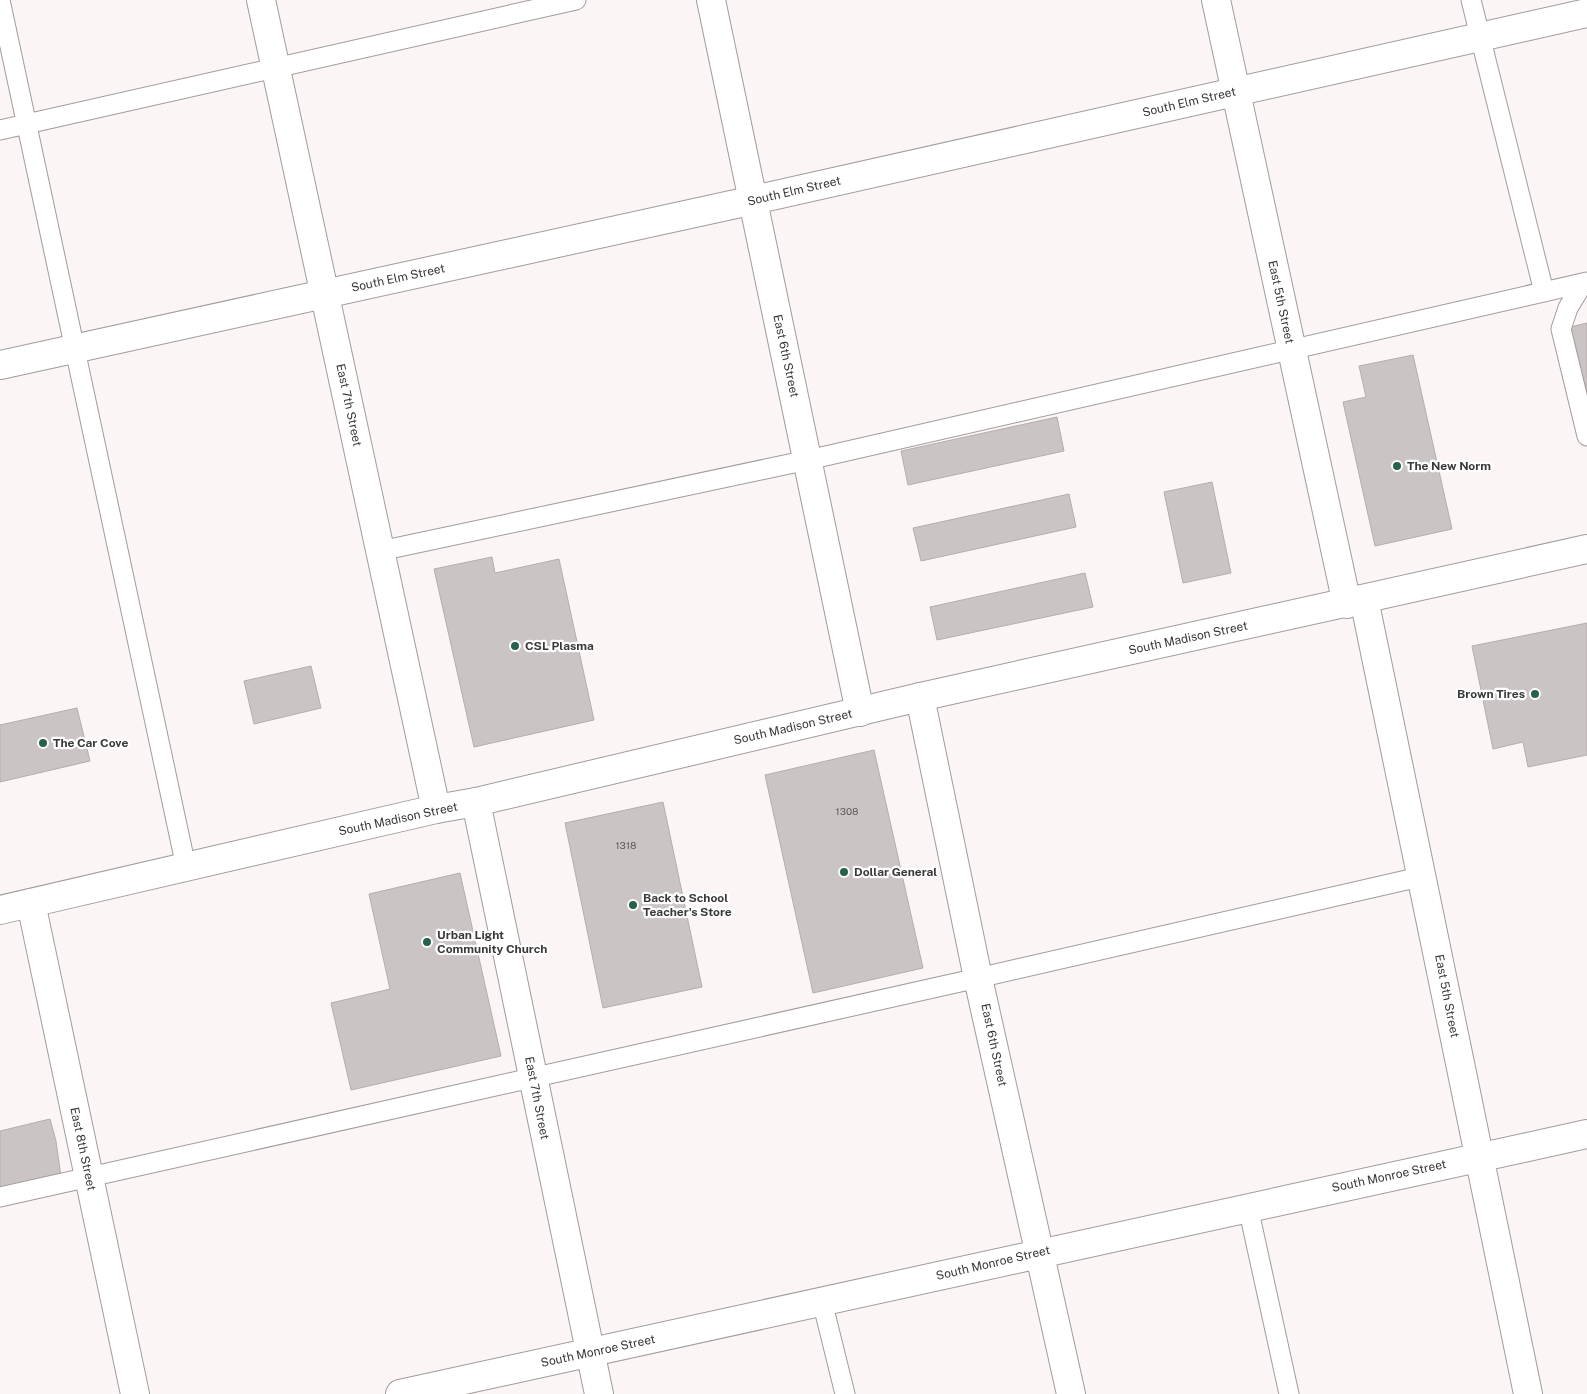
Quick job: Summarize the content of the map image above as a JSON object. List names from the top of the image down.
{
  "streets": {
    "street": [
      "South Elm Street",
      "East 5th Street",
      "East 6th Street",
      "East 7th Street",
      "South Madison Street",
      "East 8th Street",
      "South Monroe Street"
    ]
  },
  "crossings": [
    ["South Elm Street", "East 5th Street"],
    ["South Elm Street", "East 6th Street"],
    ["South Elm Street", "East 7th Street"],
    ["East 5th Street", "South Madison Street"],
    ["East 5th Street", "South Monroe Street"],
    ["East 6th Street", "South Madison Street"],
    ["East 6th Street", "South Monroe Street"],
    ["East 7th Street", "South Madison Street"],
    ["East 7th Street", "South Monroe Street"],
    ["South Madison Street", "East 8th Street"]
  ],
  "places": [
    "The New Norm",
    "CSL Plasma",
    "Brown Tires",
    "The Car Cove",
    "Dollar General",
    "Back to School Teacher's Store",
    "Urban Light Community Church"
  ],
  "house_numbers": ["1308", "1318"]
}
